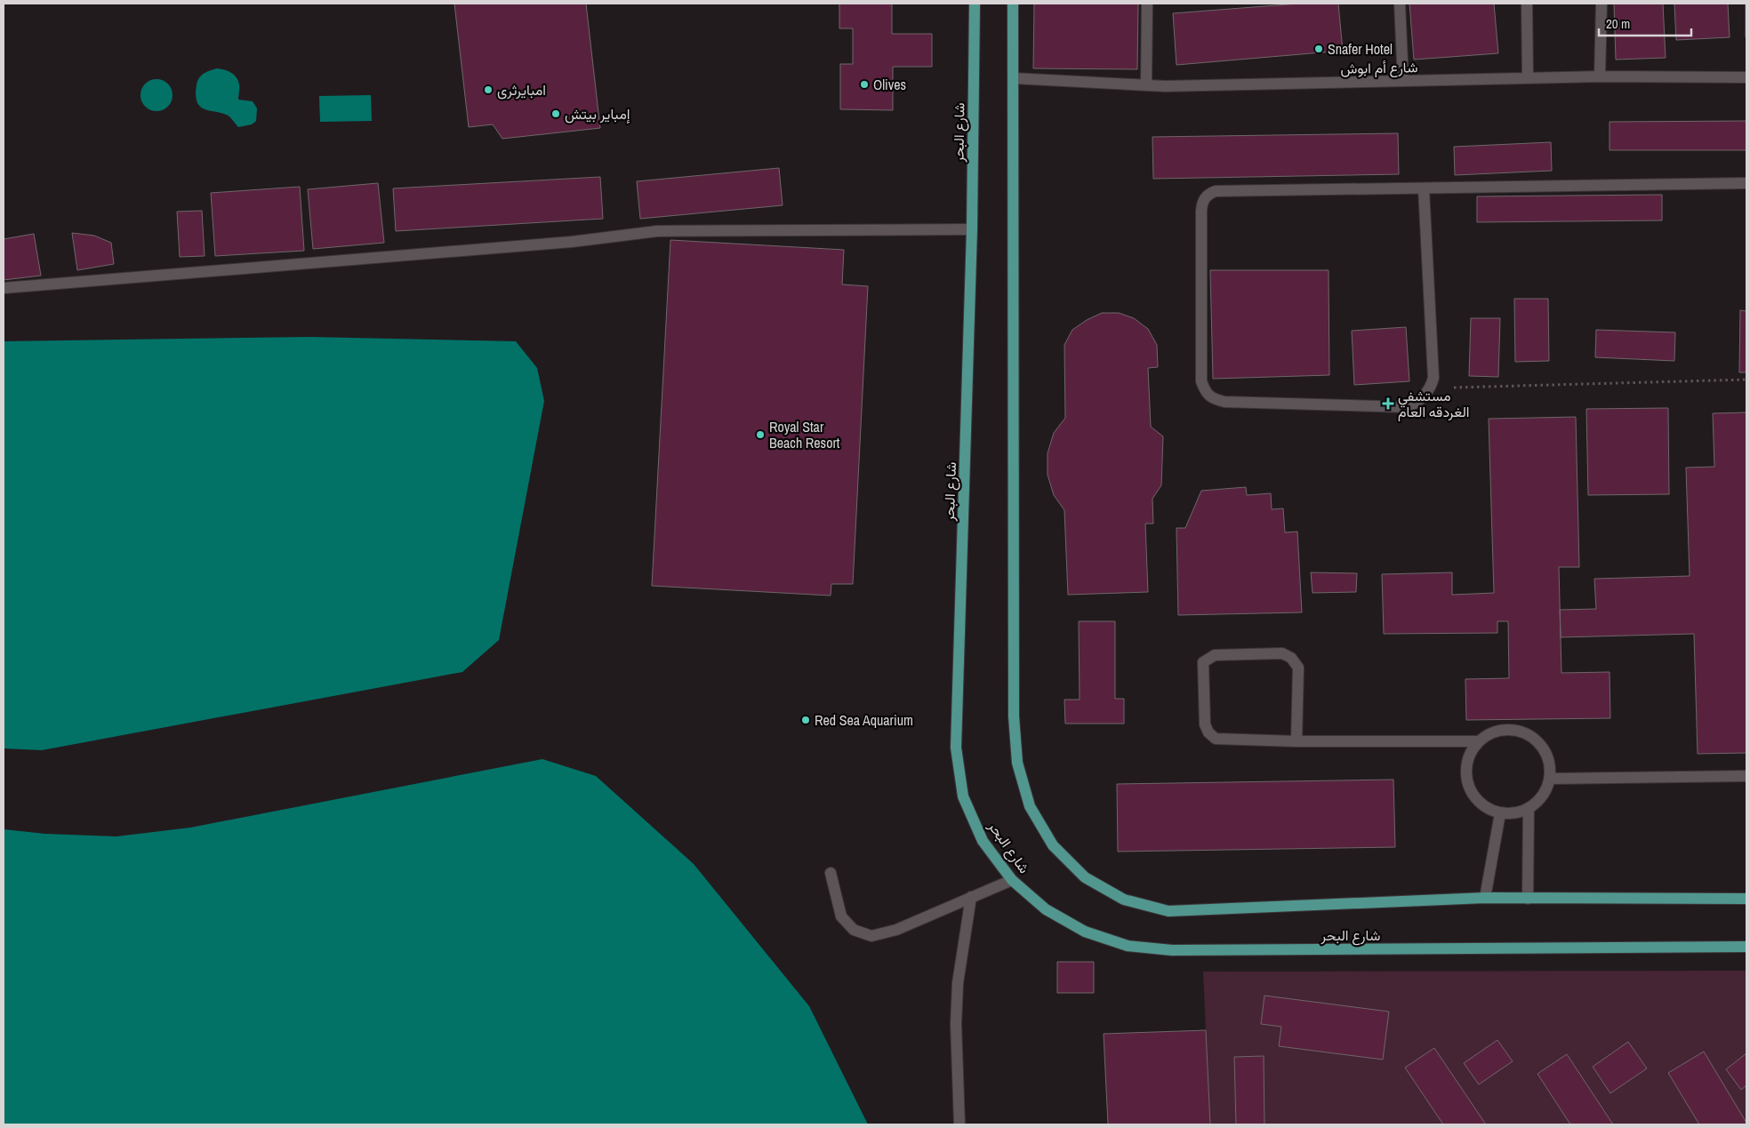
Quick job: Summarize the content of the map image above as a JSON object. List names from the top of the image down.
{
  "streets": {
    "main road": ["شارع البحر"],
    "street": ["شارع أم ابوش"]
  },
  "places": {
    "other": [
      "Snafer Hotel",
      "Olives",
      "امبايرثرى",
      "إمباير بيتش",
      "Royal Star Beach Resort",
      "Red Sea Aquarium"
    ],
    "health": ["مستشفي الغردقه العام"]
  },
  "scale_bar": "20 m"
}
